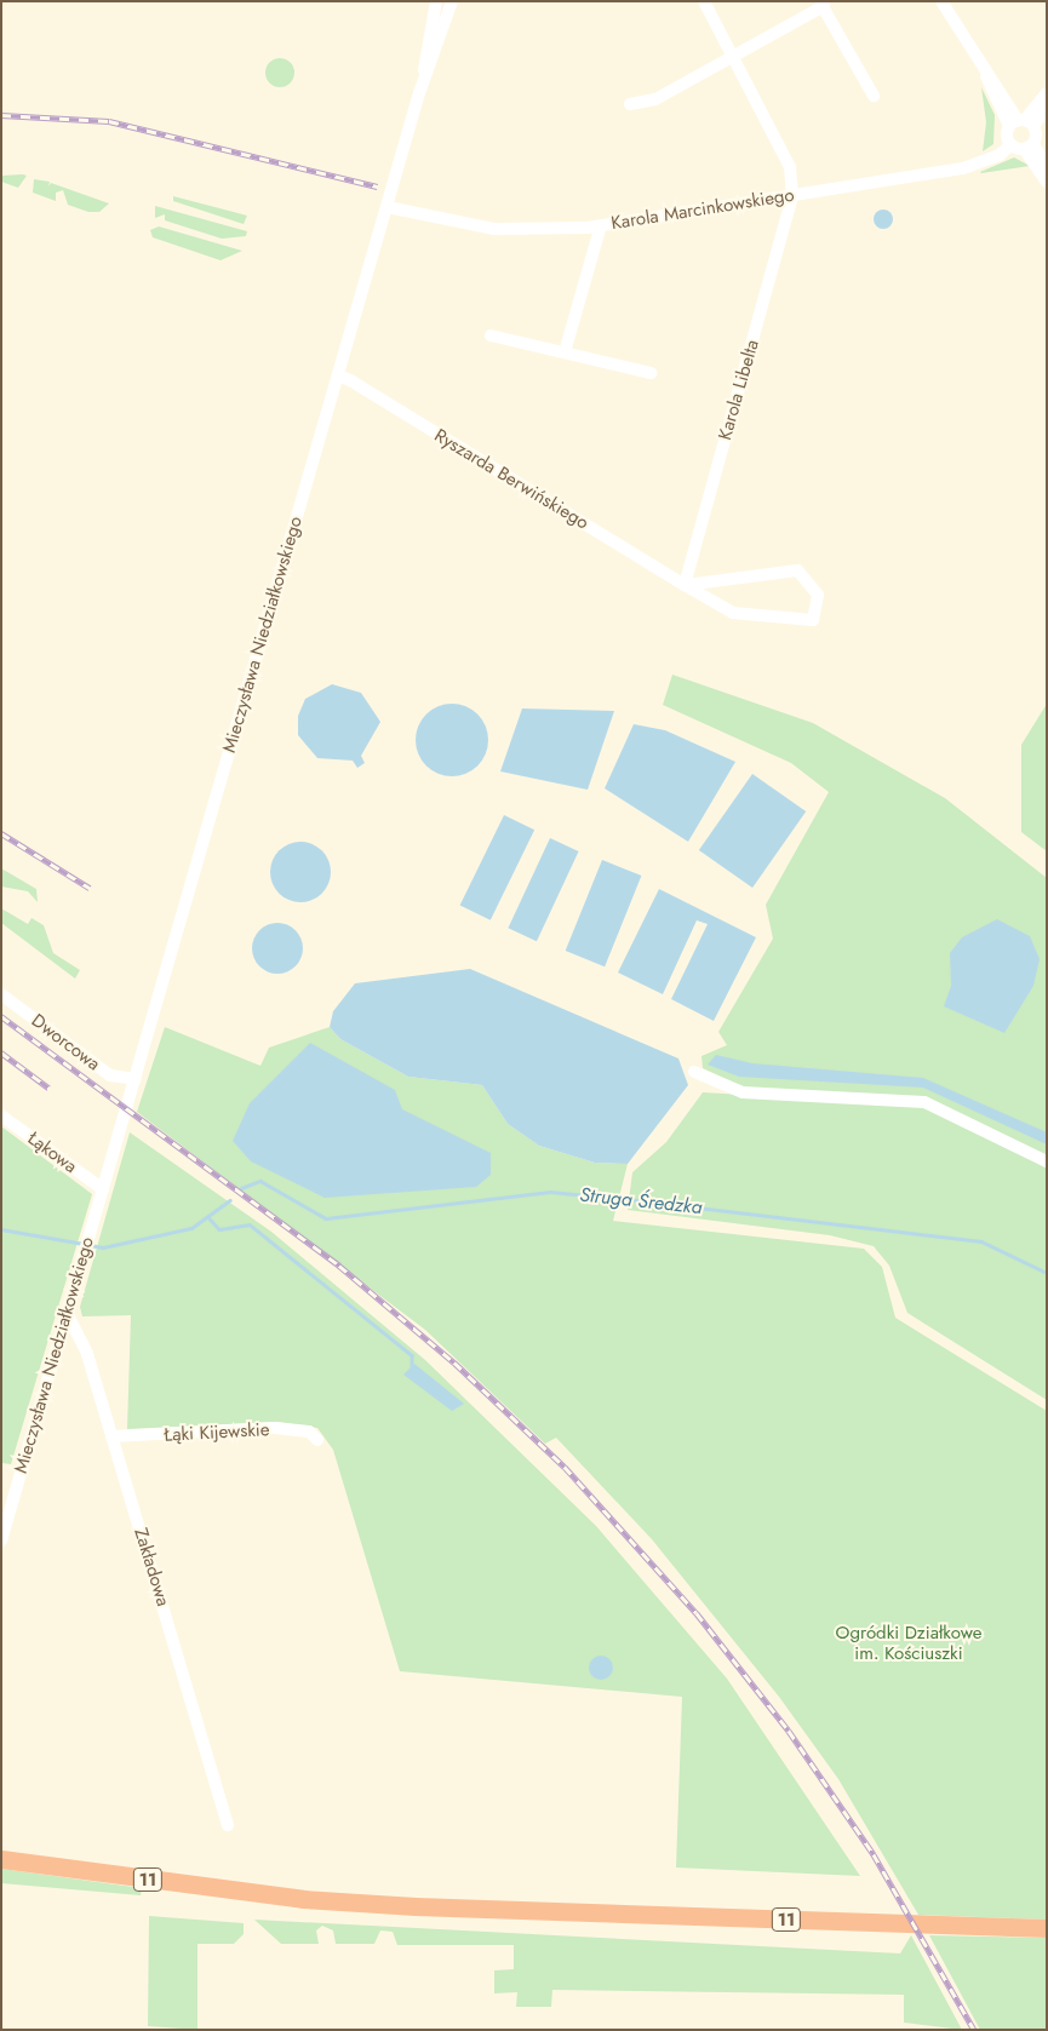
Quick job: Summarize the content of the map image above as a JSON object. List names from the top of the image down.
{
  "streets": {
    "highway": ["11"],
    "street": [
      "Karola Marcinkowskiego",
      "Karola Libelta",
      "Ryszarda Berwińskiego",
      "Mieczysława Niedziałkowskiego",
      "Dworcowa",
      "Łąkowa",
      "Łąki Kijewskie",
      "Zakładowa"
    ]
  },
  "crossings": [
    ["Karola Marcinkowskiego", "Karola Libelta"],
    ["Karola Marcinkowskiego", "Mieczysława Niedziałkowskiego"],
    ["Karola Libelta", "Ryszarda Berwińskiego"],
    ["Ryszarda Berwińskiego", "Mieczysława Niedziałkowskiego"],
    ["Mieczysława Niedziałkowskiego", "Dworcowa"],
    ["Mieczysława Niedziałkowskiego", "Łąkowa"],
    ["Mieczysława Niedziałkowskiego", "Zakładowa"],
    ["Łąki Kijewskie", "Zakładowa"]
  ],
  "water": ["Struga Średzka"],
  "parks": ["Ogródki Działkowe im. Kościuszki"]
}
